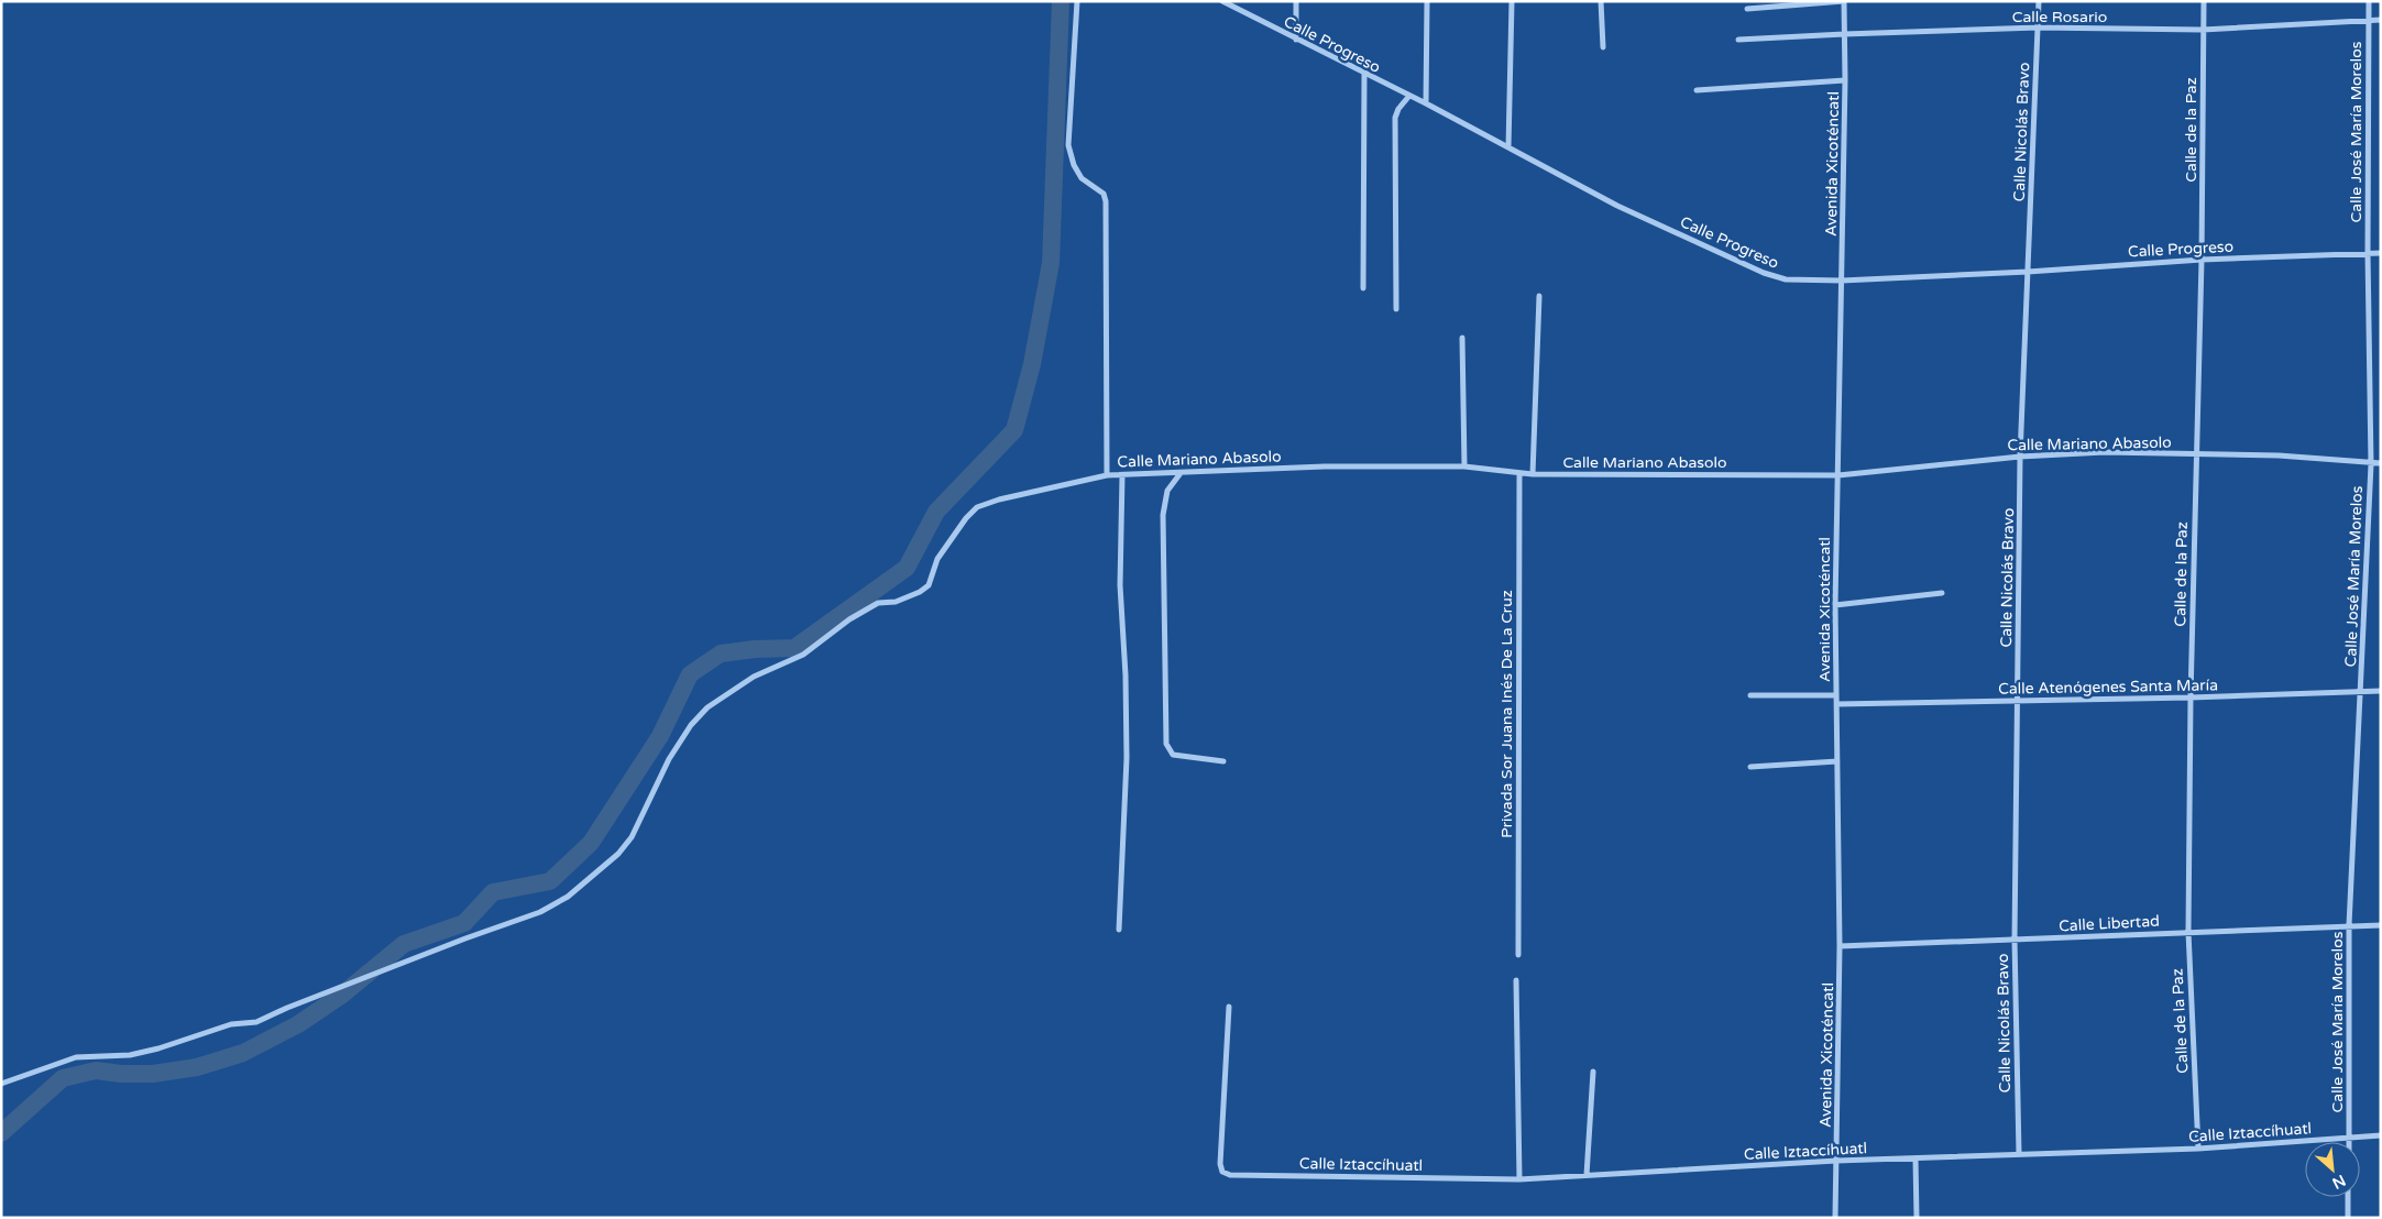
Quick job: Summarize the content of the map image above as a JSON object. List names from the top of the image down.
{
  "streets": {
    "street": [
      "Calle Rosario",
      "Calle Progreso",
      "Calle de la Paz",
      "Calle Nicolás Bravo",
      "Calle José María Morelos",
      "Avenida Xicoténcatl",
      "Calle Mariano Abasolo",
      "Calle Atenógenes Santa María",
      "Privada Sor Juana Inés De La Cruz",
      "Calle Libertad",
      "Calle Iztaccíhuatl"
    ]
  },
  "crossings": [
    ["Calle Rosario", "Calle de la Paz"],
    ["Calle Rosario", "Calle Nicolás Bravo"],
    ["Calle Rosario", "Calle José María Morelos"],
    ["Calle Rosario", "Avenida Xicoténcatl"],
    ["Calle Progreso", "Calle de la Paz"],
    ["Calle Progreso", "Calle Nicolás Bravo"],
    ["Calle Progreso", "Calle José María Morelos"],
    ["Calle Progreso", "Avenida Xicoténcatl"],
    ["Calle de la Paz", "Calle Mariano Abasolo"],
    ["Calle de la Paz", "Calle Atenógenes Santa María"],
    ["Calle de la Paz", "Calle Libertad"],
    ["Calle de la Paz", "Calle Iztaccíhuatl"],
    ["Calle Nicolás Bravo", "Calle Mariano Abasolo"],
    ["Calle Nicolás Bravo", "Calle Atenógenes Santa María"],
    ["Calle Nicolás Bravo", "Calle Libertad"],
    ["Calle Nicolás Bravo", "Calle Iztaccíhuatl"],
    ["Calle José María Morelos", "Calle Mariano Abasolo"],
    ["Calle José María Morelos", "Calle Atenógenes Santa María"],
    ["Calle José María Morelos", "Calle Libertad"],
    ["Calle José María Morelos", "Calle Iztaccíhuatl"],
    ["Avenida Xicoténcatl", "Calle Mariano Abasolo"],
    ["Avenida Xicoténcatl", "Calle Atenógenes Santa María"],
    ["Avenida Xicoténcatl", "Calle Libertad"],
    ["Avenida Xicoténcatl", "Calle Iztaccíhuatl"],
    ["Calle Mariano Abasolo", "Privada Sor Juana Inés De La Cruz"]
  ],
  "north": "bottom right"
}
